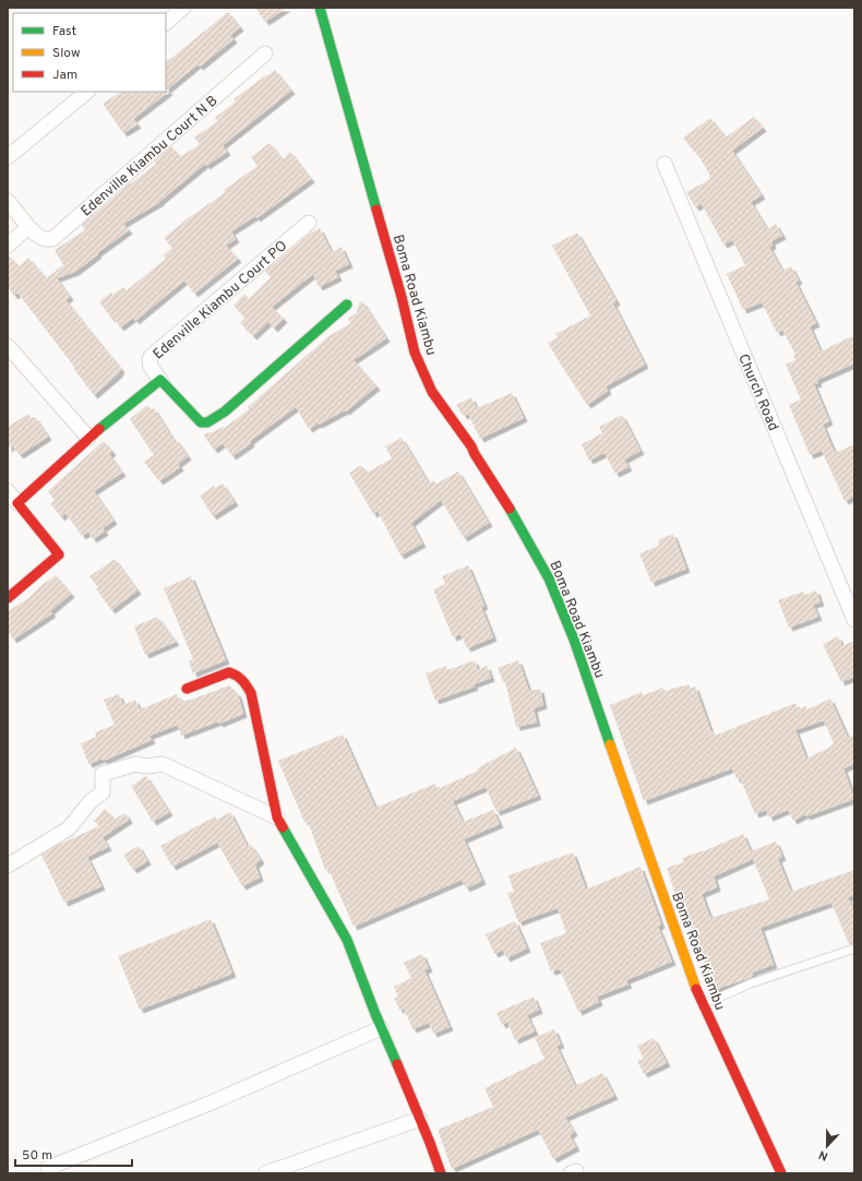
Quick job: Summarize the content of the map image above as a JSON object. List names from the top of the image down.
{
  "streets": {
    "street": [
      "Edenville Kiambu Court N B",
      "Boma Road Kiambu",
      "Edenville Kiambu Court PO",
      "Church Road"
    ]
  },
  "legend": ["Fast", "Slow", "Jam"],
  "scale_bar": "50 m",
  "north": "bottom"
}
